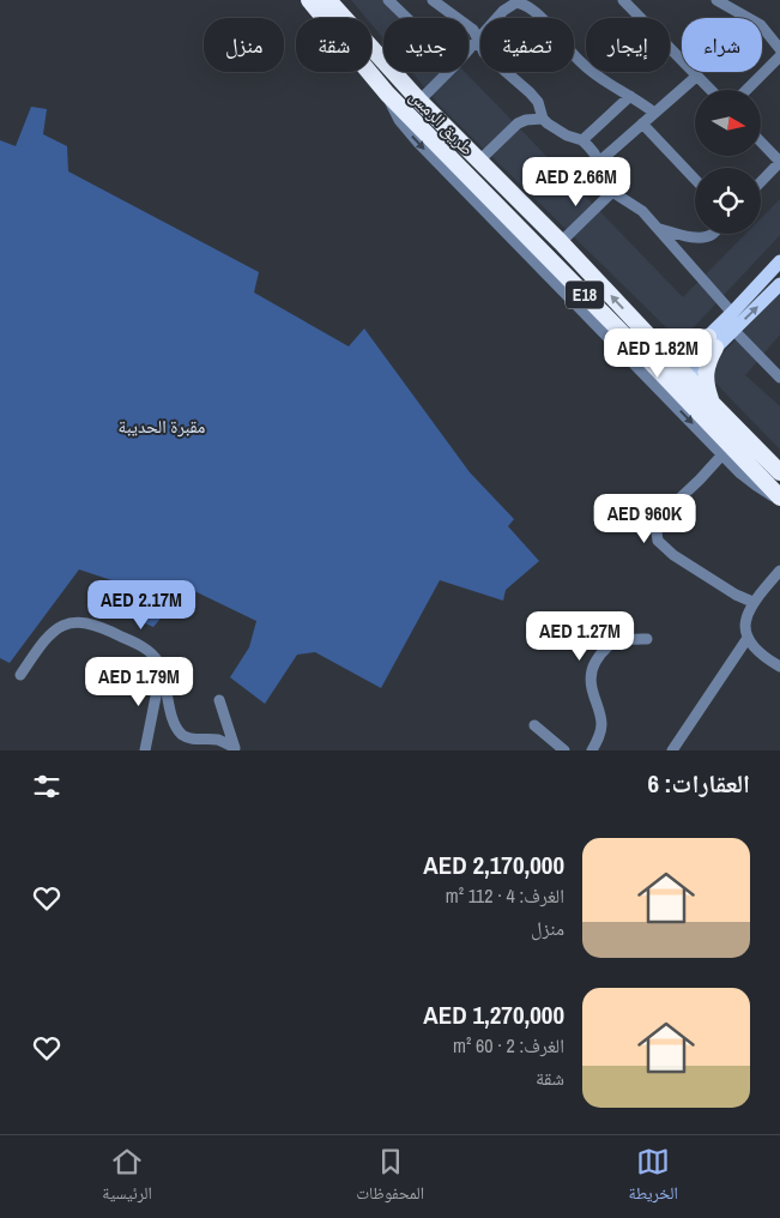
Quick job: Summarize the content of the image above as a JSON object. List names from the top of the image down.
{
  "streets": {
    "highway": ["طريق الرمس", "E18"]
  },
  "parks": ["مقبرة الحديبة"],
  "north": "right",
  "page": {
    "chip": [
      "شراء",
      "إيجار",
      "تصفية",
      "جديد",
      "شقة",
      "منزل"
    ],
    "price": [
      "AED 2.66M",
      "AED 1.82M",
      "AED 960K",
      "AED 2.17M",
      "AED 1.27M",
      "AED 1.79M"
    ],
    "heading": "العقارات: 6",
    "list": [
      {
        "name": "AED 2,170,000",
        "note": "الغرف: 4 · 112 m² · منزل"
      },
      {
        "name": "AED 1,270,000",
        "note": "الغرف: 2 · 60 m² · شقة"
      }
    ],
    "tabs": ["الخريطة", "المحفوظات", "الرئيسية"]
  }
}
